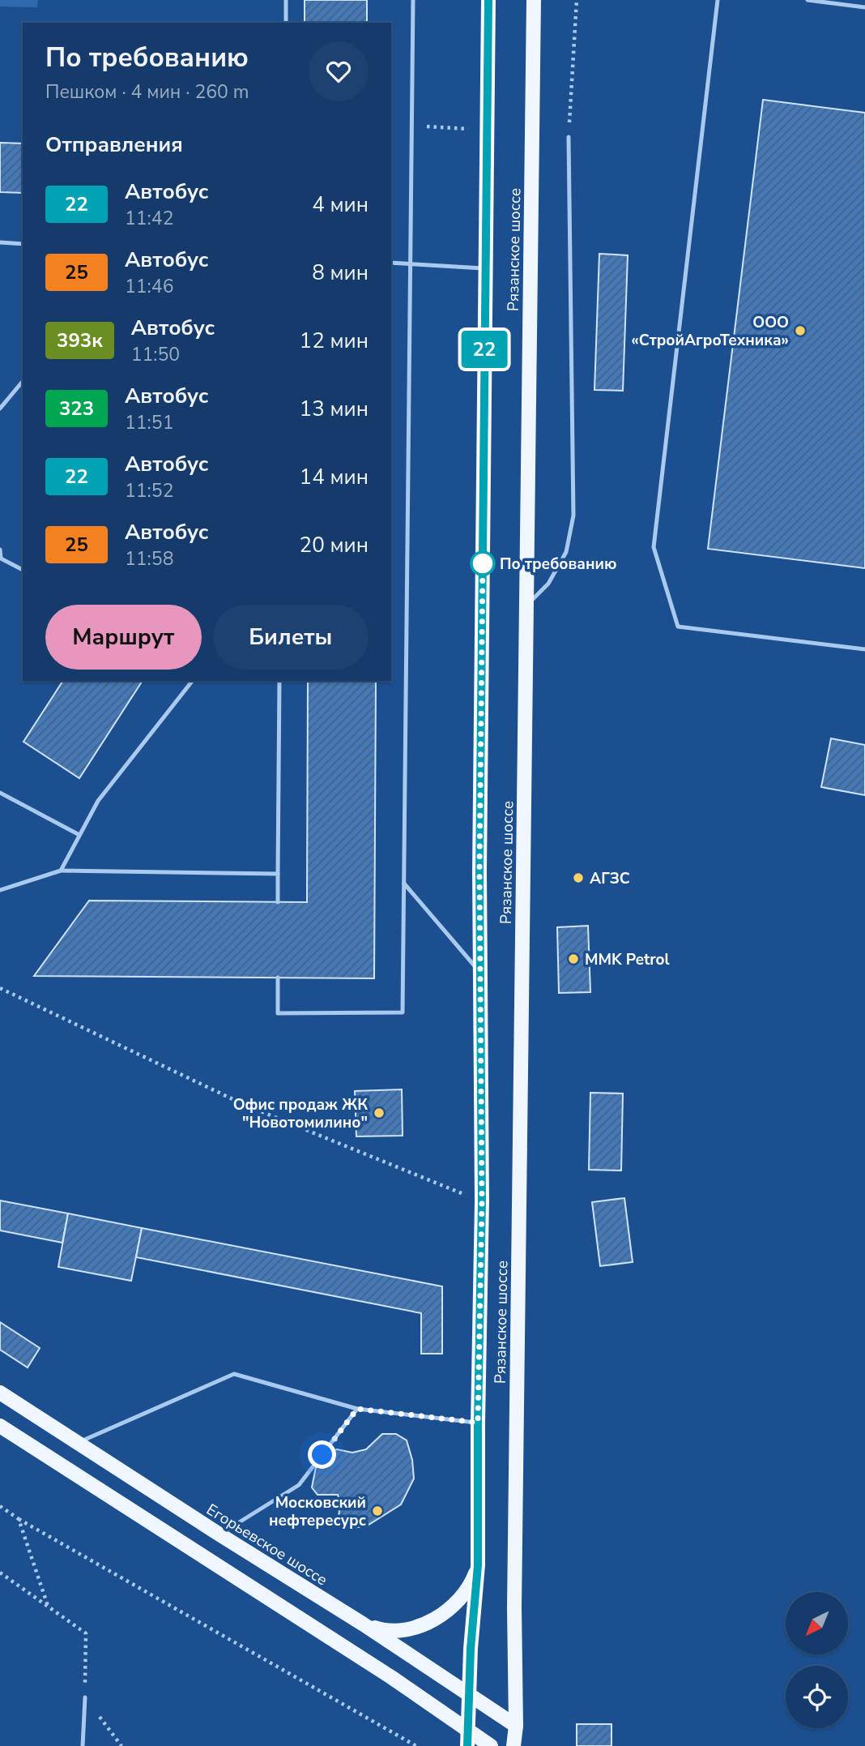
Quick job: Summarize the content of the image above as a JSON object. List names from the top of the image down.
{
  "streets": {
    "main road": ["Рязанское шоссе", "Егорьевское шоссе"]
  },
  "crossings": [
    ["Рязанское шоссе", "Егорьевское шоссе"]
  ],
  "places": [
    "ООО «СтройАгроТехника»",
    "По требованию",
    "АГЗС",
    "MMK Petrol",
    "Офис продаж ЖК \"Новотомилино\"",
    "Московский нефтересурс"
  ],
  "lines": ["bus line 22"],
  "north": "bottom left",
  "page": {
    "on_map": "22",
    "heading": [
      ["По требованию", "Пешком · 4 мин · 260 m"],
      "Отправления"
    ],
    "list": [
      {
        "mark": "22",
        "name": "Автобус",
        "note": "11:42",
        "value": "4 мин"
      },
      {
        "mark": "25",
        "name": "Автобус",
        "note": "11:46",
        "value": "8 мин"
      },
      {
        "mark": "393к",
        "name": "Автобус",
        "note": "11:50",
        "value": "12 мин"
      },
      {
        "mark": "323",
        "name": "Автобус",
        "note": "11:51",
        "value": "13 мин"
      },
      {
        "mark": "22",
        "name": "Автобус",
        "note": "11:52",
        "value": "14 мин"
      },
      {
        "mark": "25",
        "name": "Автобус",
        "note": "11:58",
        "value": "20 мин"
      }
    ],
    "buttons": ["Маршрут", "Билеты"]
  }
}
